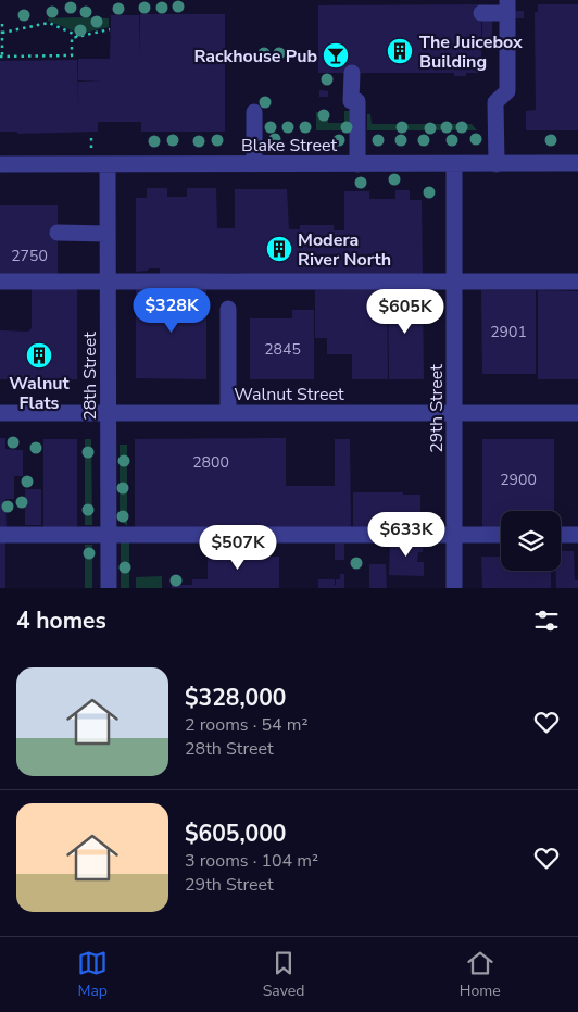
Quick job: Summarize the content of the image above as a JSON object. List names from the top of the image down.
{
  "streets": {
    "street": [
      "Blake Street",
      "28th Street",
      "Walnut Street",
      "29th Street"
    ]
  },
  "crossings": [
    ["Blake Street", "28th Street"],
    ["Blake Street", "29th Street"],
    ["28th Street", "Walnut Street"],
    ["Walnut Street", "29th Street"]
  ],
  "places": {
    "building": ["The Juicebox Building", "Modera River North", "Walnut Flats"],
    "bar": ["Rackhouse Pub"]
  },
  "house_numbers": [
    "2750",
    "2901",
    "2845",
    "2800",
    "2900"
  ],
  "page": {
    "price": [
      "$328K",
      "$605K",
      "$633K",
      "$507K"
    ],
    "heading": "4 homes",
    "list": [
      {
        "name": "$328,000",
        "note": "2 rooms · 54 m² · 28th Street"
      },
      {
        "name": "$605,000",
        "note": "3 rooms · 104 m² · 29th Street"
      }
    ],
    "tabs": ["Map", "Saved", "Home"]
  }
}
